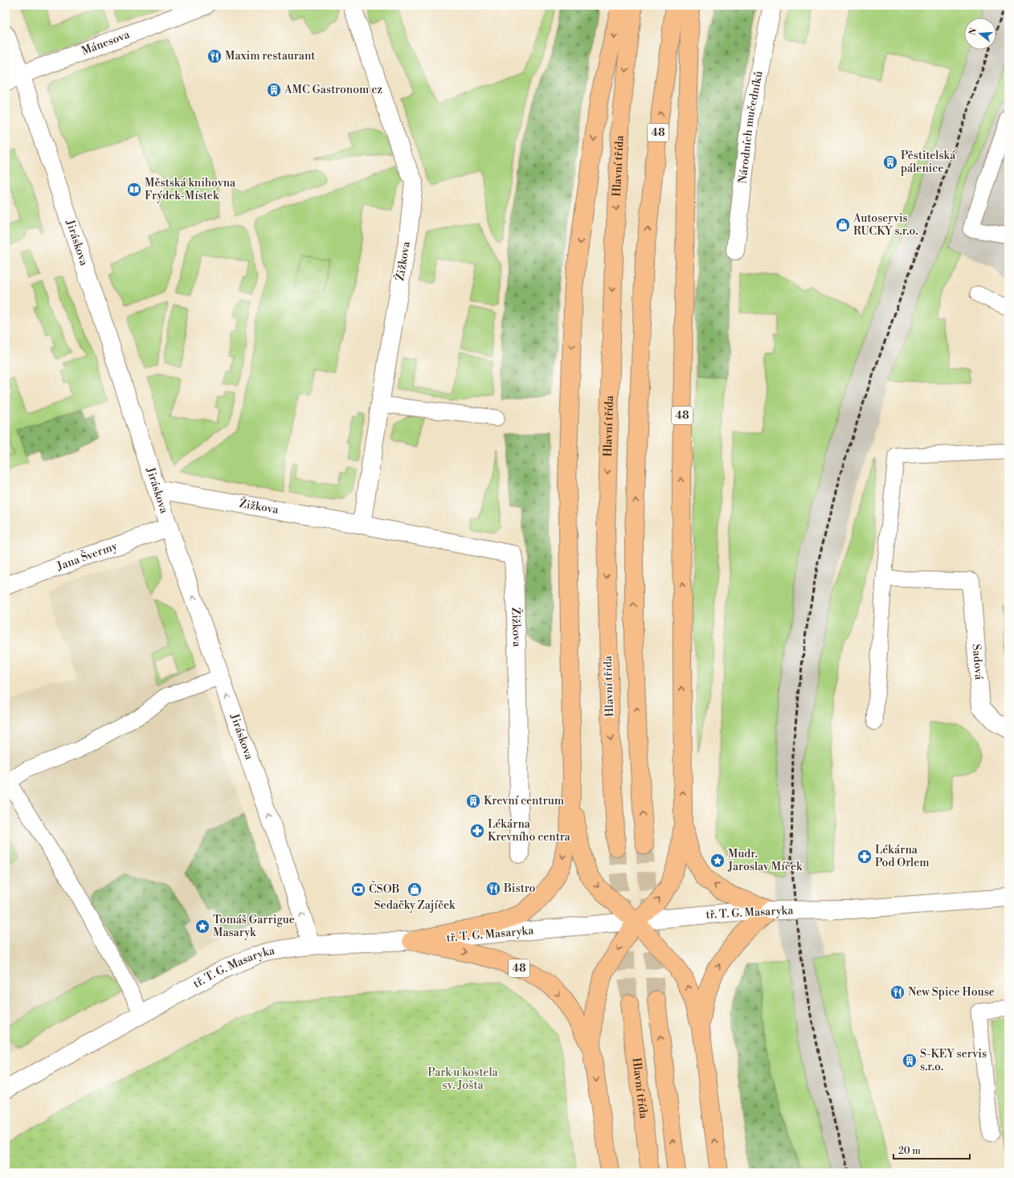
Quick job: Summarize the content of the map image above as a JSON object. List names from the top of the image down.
{
  "streets": {
    "main road": ["48", "Hlavní třída"],
    "street": [
      "Mánesova",
      "Národních mučedníků",
      "Jiráskova",
      "Žižkova",
      "Jana Švermy",
      "Sadová",
      "tř. T. G. Masaryka"
    ]
  },
  "crossings": [
    ["Mánesova", "Jiráskova"],
    ["48", "tř. T. G. Masaryka"],
    ["Jiráskova", "Žižkova"],
    ["Jiráskova", "Jana Švermy"],
    ["Jiráskova", "tř. T. G. Masaryka"]
  ],
  "one_way": ["Jiráskova"],
  "parks": ["Park u kostela sv. Jošta"],
  "places": {
    "restaurant": ["Maxim restaurant", "Bistro", "New Spice House"],
    "building": [
      "AMC Gastronom cz",
      "Pěstitelská pálenice",
      "Krevní centrum",
      "S-KEY servis s.r.o."
    ],
    "library": ["Městská knihovna Frýdek-Místek"],
    "shop": ["Autoservis RUCKÝ s.r.o.", "Sedačky Zajíček"],
    "pharmacy": ["Lékárna Krevního centra", "Lékárna Pod Orlem"],
    "place": ["Mudr. Jaroslav Míček", "Tomáš Garrigue Masaryk"],
    "bank": ["ČSOB"]
  },
  "scale_bar": "20 m",
  "north": "left"
}
